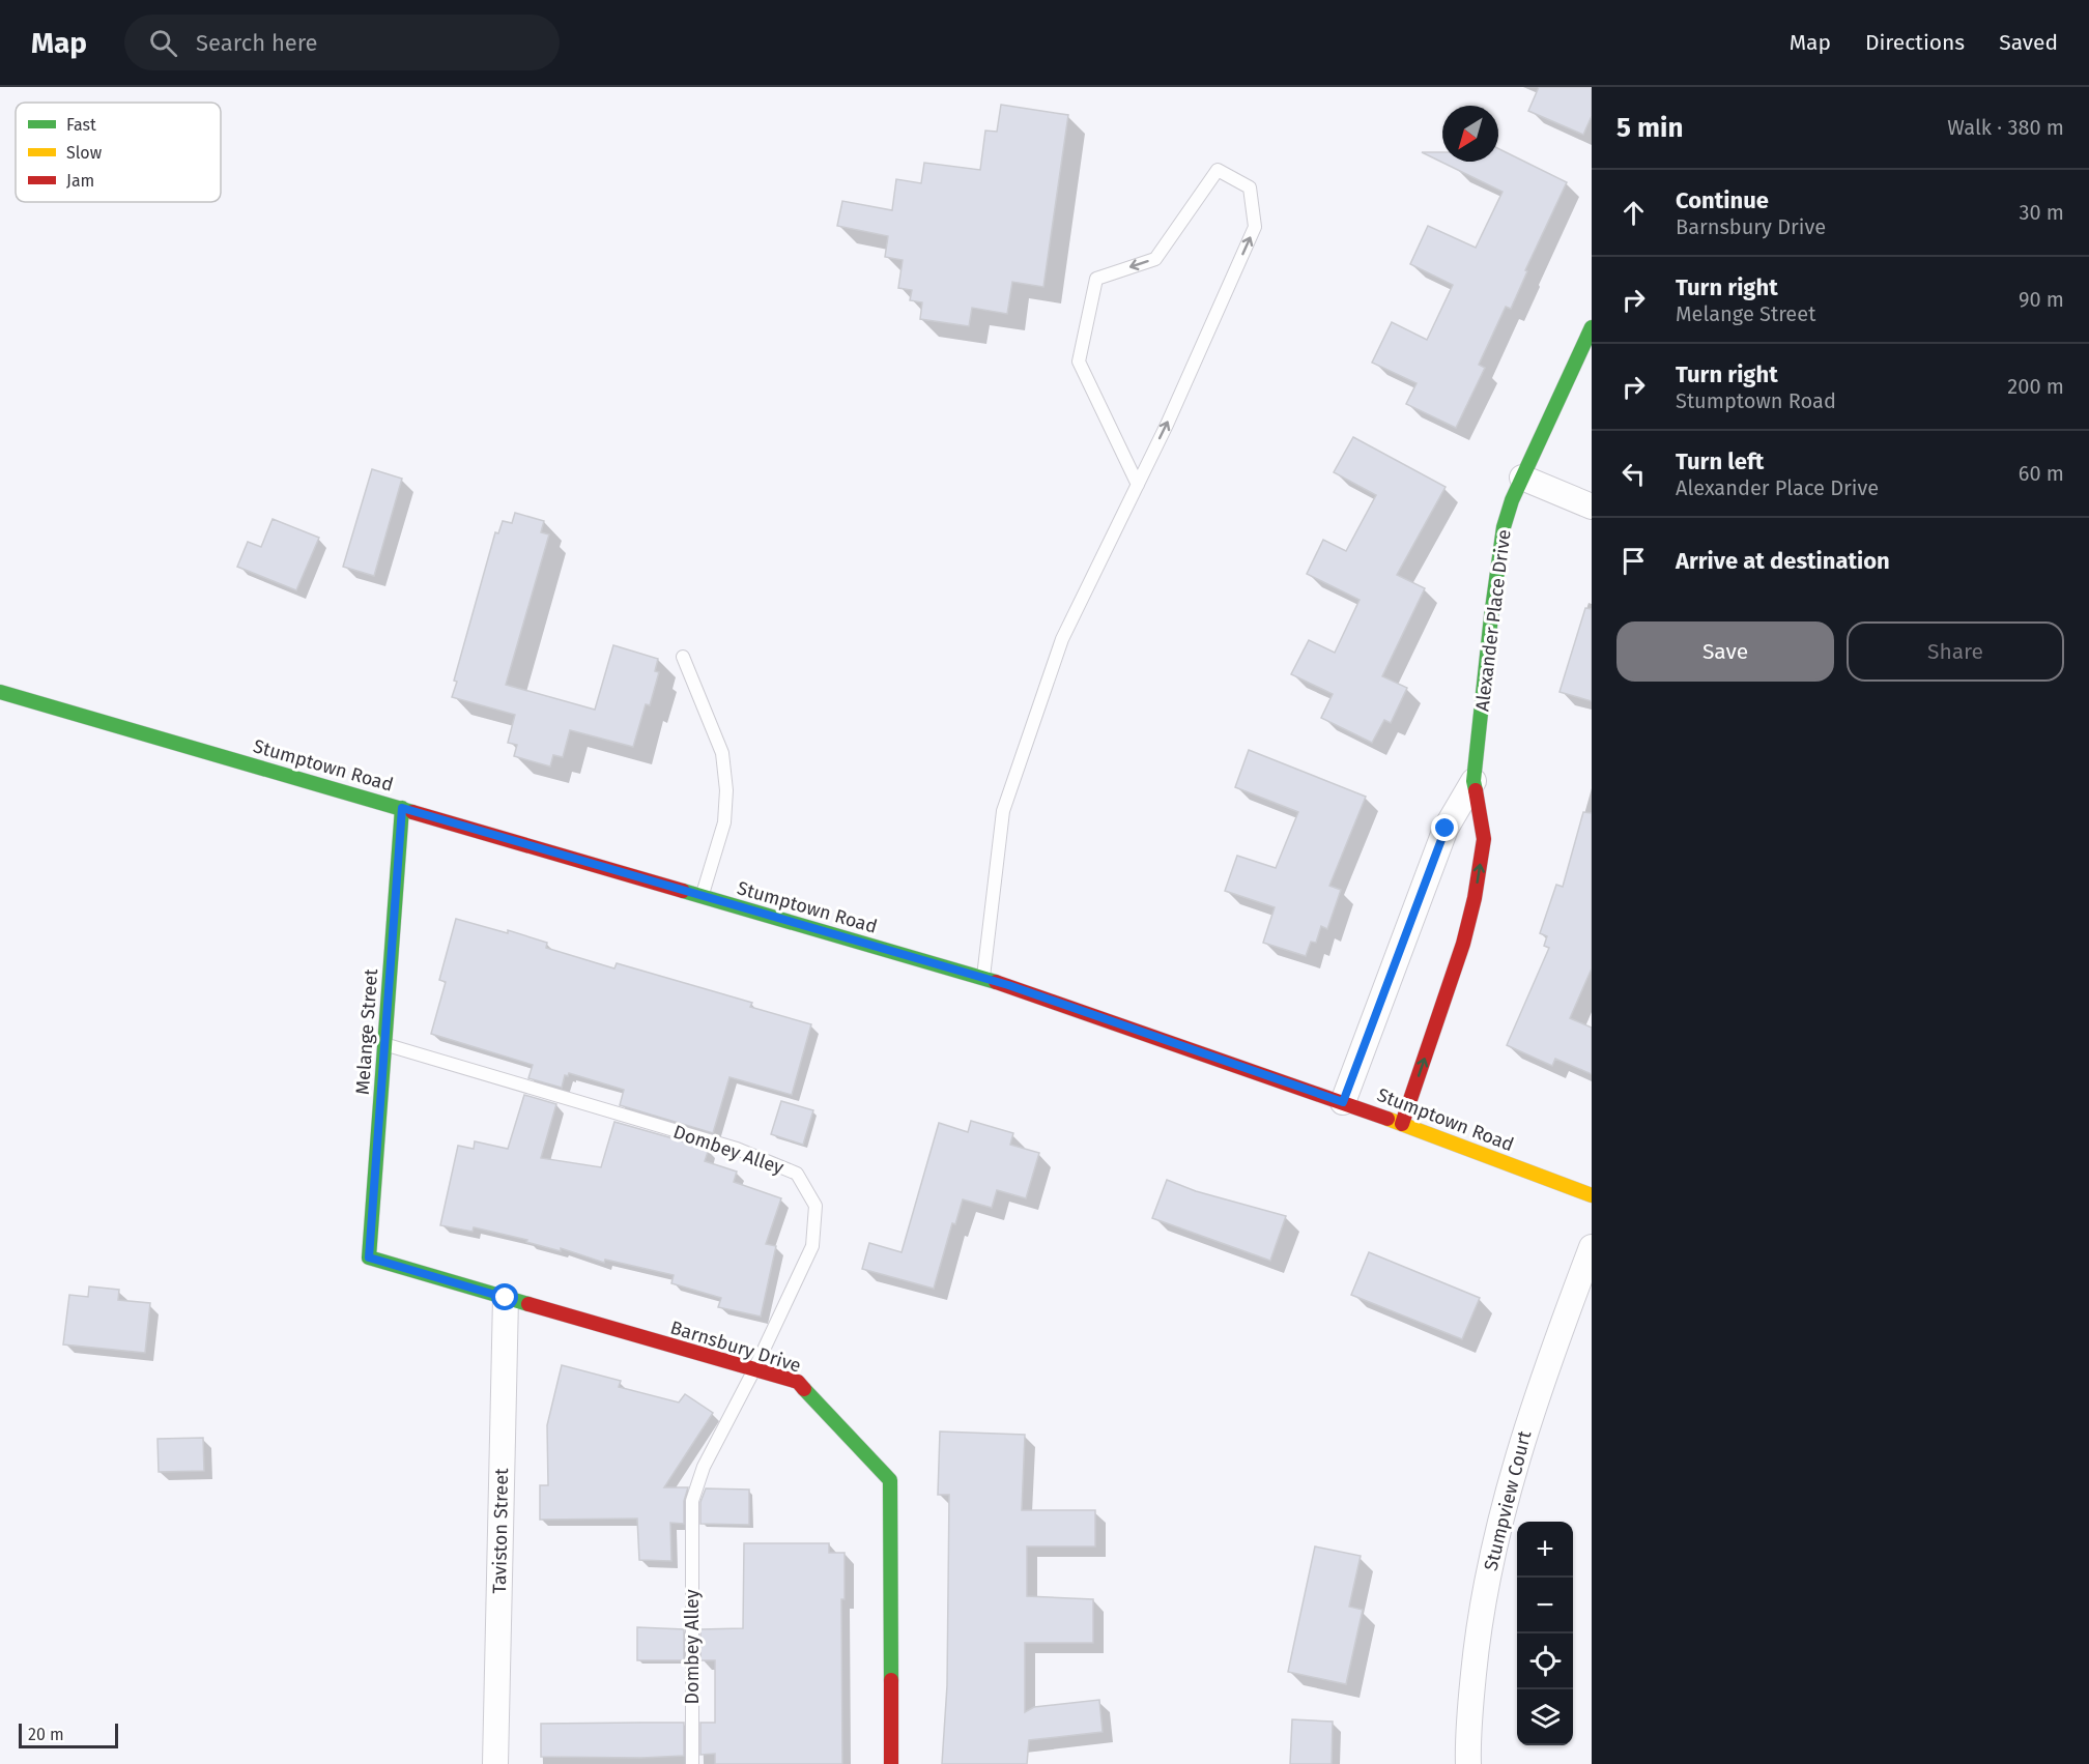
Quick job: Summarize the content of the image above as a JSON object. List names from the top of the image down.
{
  "streets": {
    "street": [
      "Alexander Place Drive",
      "Stumptown Road",
      "Melange Street",
      "Barnsbury Drive",
      "Stumpview Court",
      "Taviston Street"
    ],
    "lane": ["Dombey Alley"]
  },
  "crossings": [
    ["Alexander Place Drive", "Stumptown Road"],
    ["Stumptown Road", "Melange Street"],
    ["Melange Street", "Dombey Alley"],
    ["Melange Street", "Barnsbury Drive"],
    ["Dombey Alley", "Barnsbury Drive"],
    ["Barnsbury Drive", "Taviston Street"]
  ],
  "legend": ["Fast", "Slow", "Jam"],
  "scale_bar": "20 m",
  "north": "bottom left",
  "page": {
    "header": "Map",
    "search": "Search here",
    "nav": ["Map", "Directions", "Saved"],
    "heading": ["5 min", "Walk · 380 m"],
    "list": [
      ["Continue", "Barnsbury Drive", "30 m"],
      ["Turn right", "Melange Street", "90 m"],
      ["Turn right", "Stumptown Road", "200 m"],
      ["Turn left", "Alexander Place Drive", "60 m"],
      "Arrive at destination"
    ],
    "buttons": ["Save", "Share"],
    "map_buttons": ["+", "−"],
    "scale": "20 m"
  }
}
